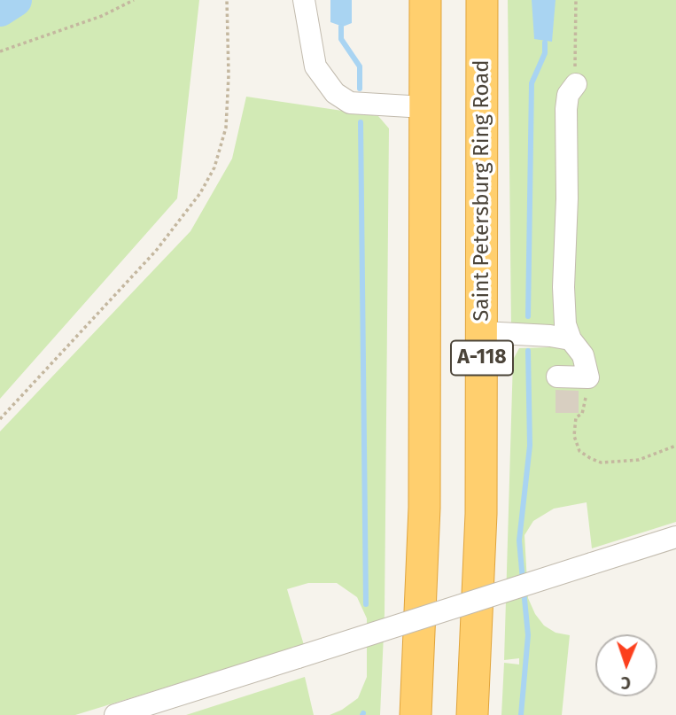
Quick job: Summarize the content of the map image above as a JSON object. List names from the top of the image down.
{
  "streets": {
    "highway": ["Saint Petersburg Ring Road", "А-118"]
  },
  "north": "bottom"
}
